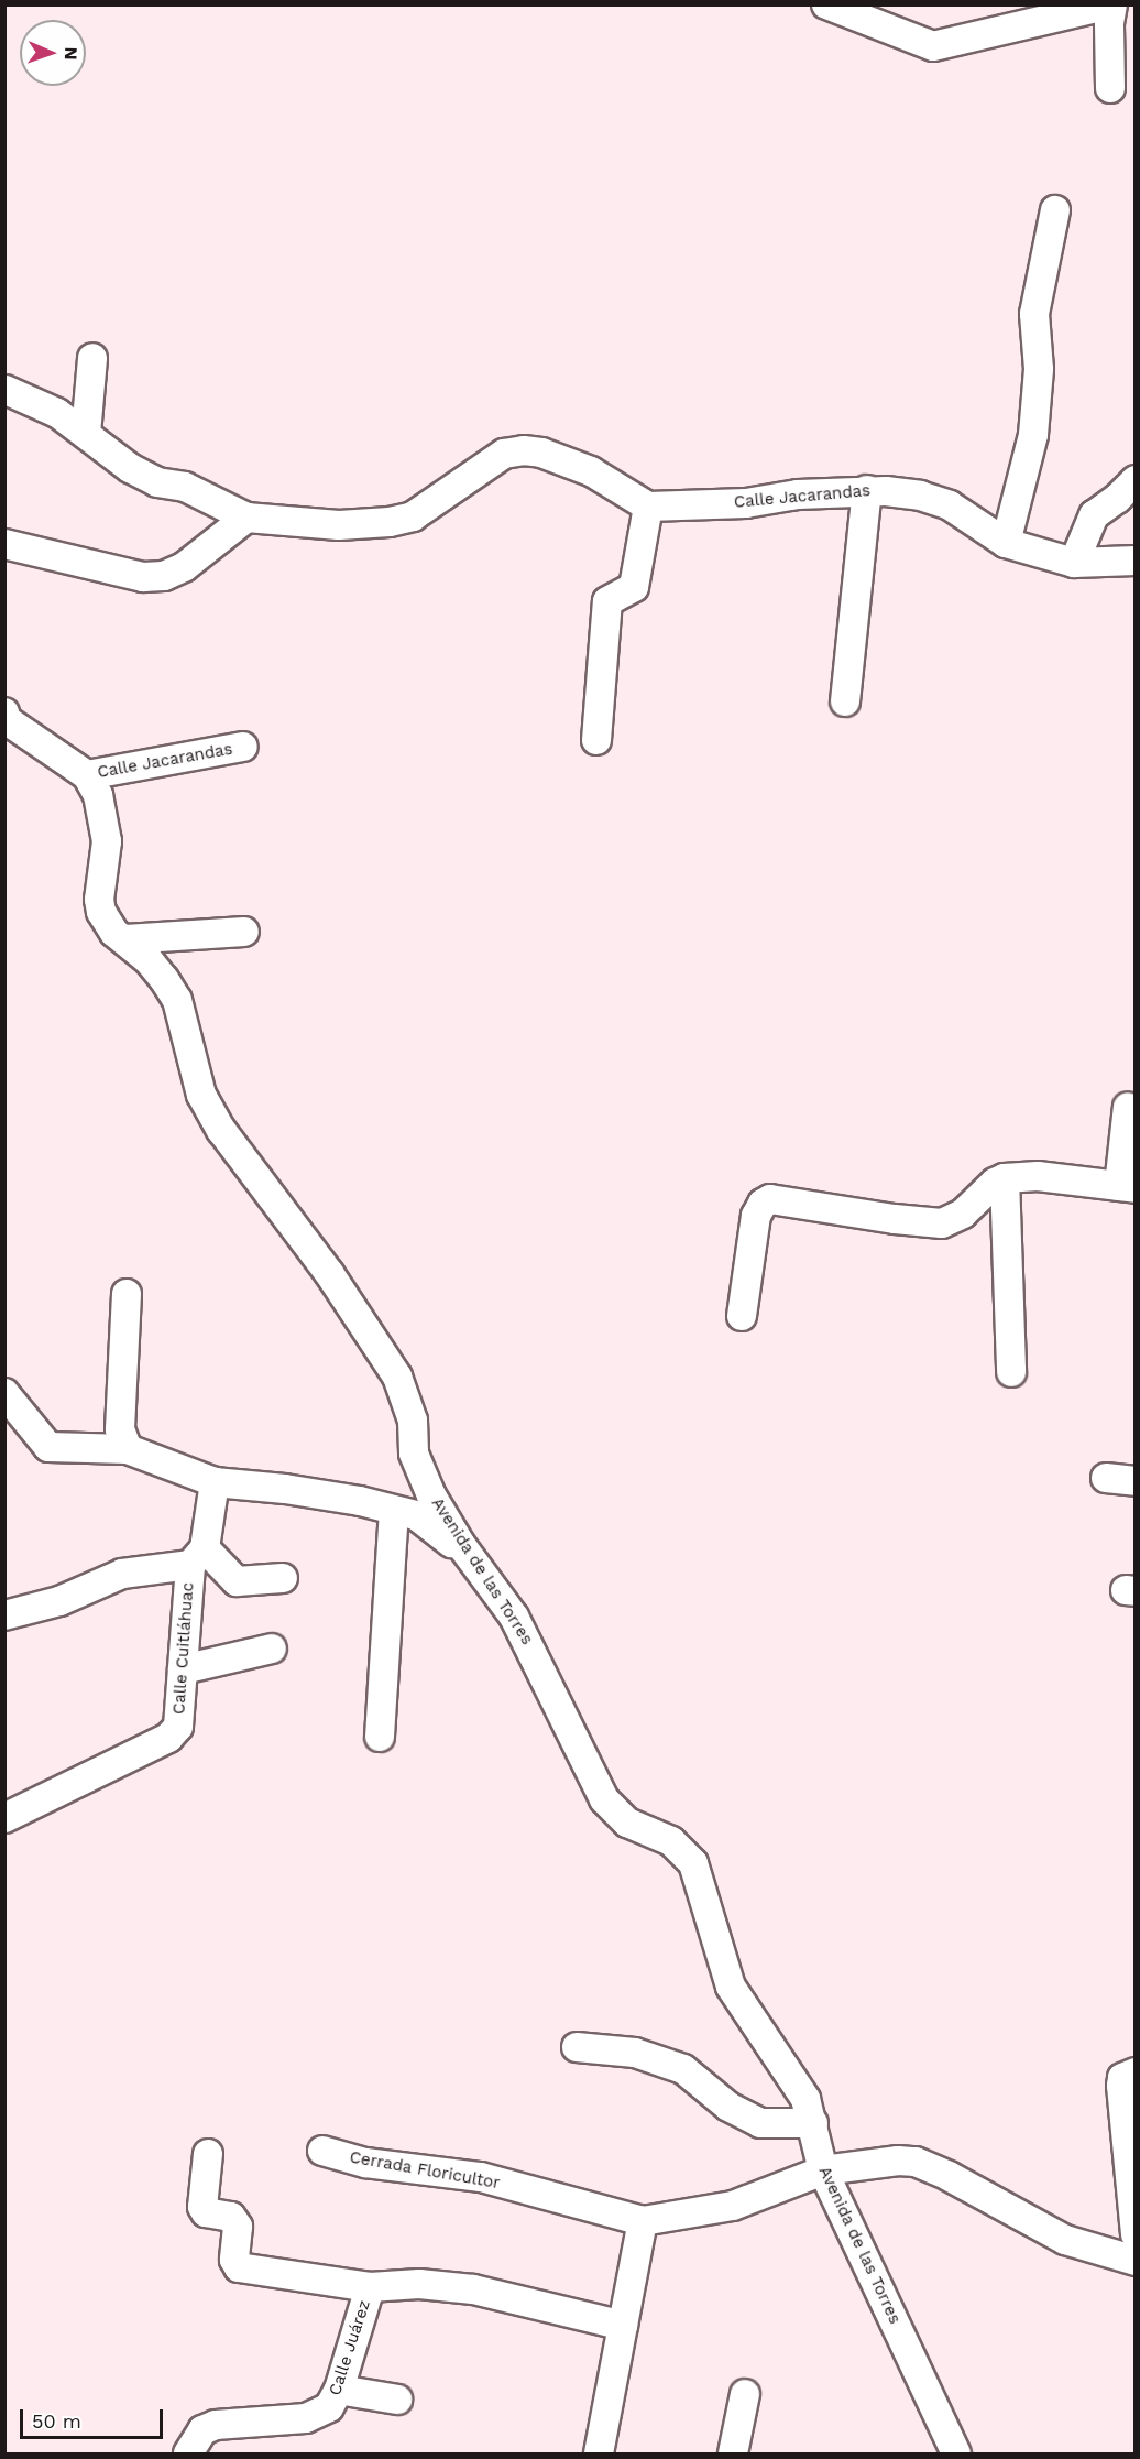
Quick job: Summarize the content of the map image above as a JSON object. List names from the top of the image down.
{
  "streets": {
    "street": [
      "Calle Jacarandas",
      "Avenida de las Torres",
      "Calle Cuitláhuac",
      "Cerrada Floricultor",
      "Calle Juárez"
    ]
  },
  "crossings": [
    ["Calle Jacarandas", "Avenida de las Torres"]
  ],
  "scale_bar": "50 m",
  "north": "right"
}
